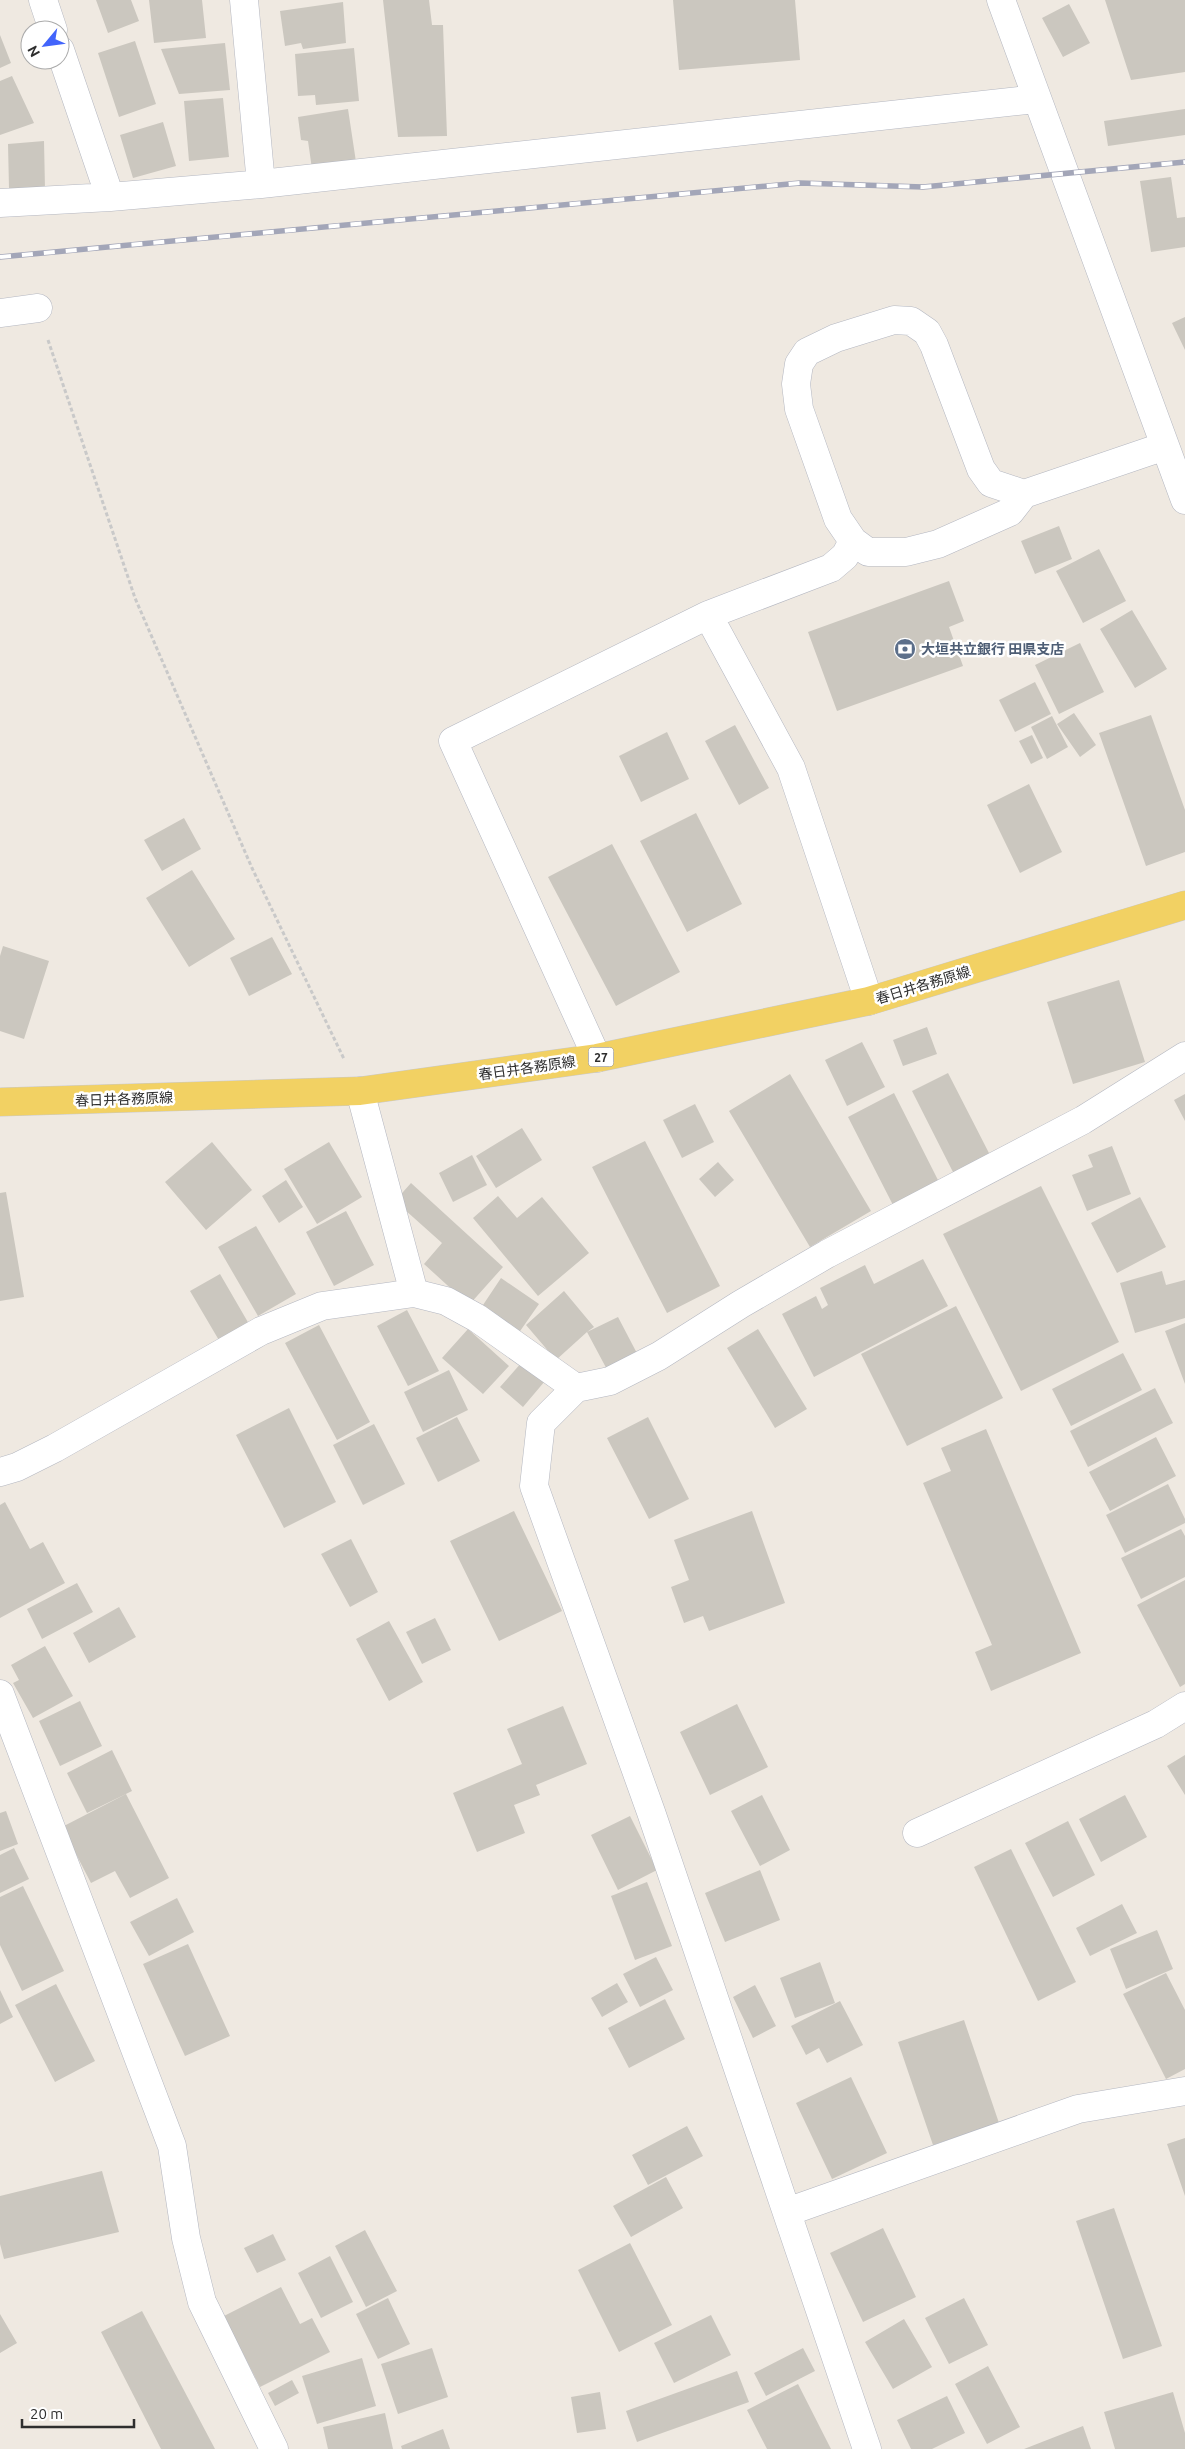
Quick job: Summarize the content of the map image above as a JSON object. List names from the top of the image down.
{
  "streets": {
    "main road": ["春日井各務原線", "27"]
  },
  "places": {
    "bank": ["大垣共立銀行 田県支店"]
  },
  "scale_bar": "20 m",
  "north": "bottom left"
}
